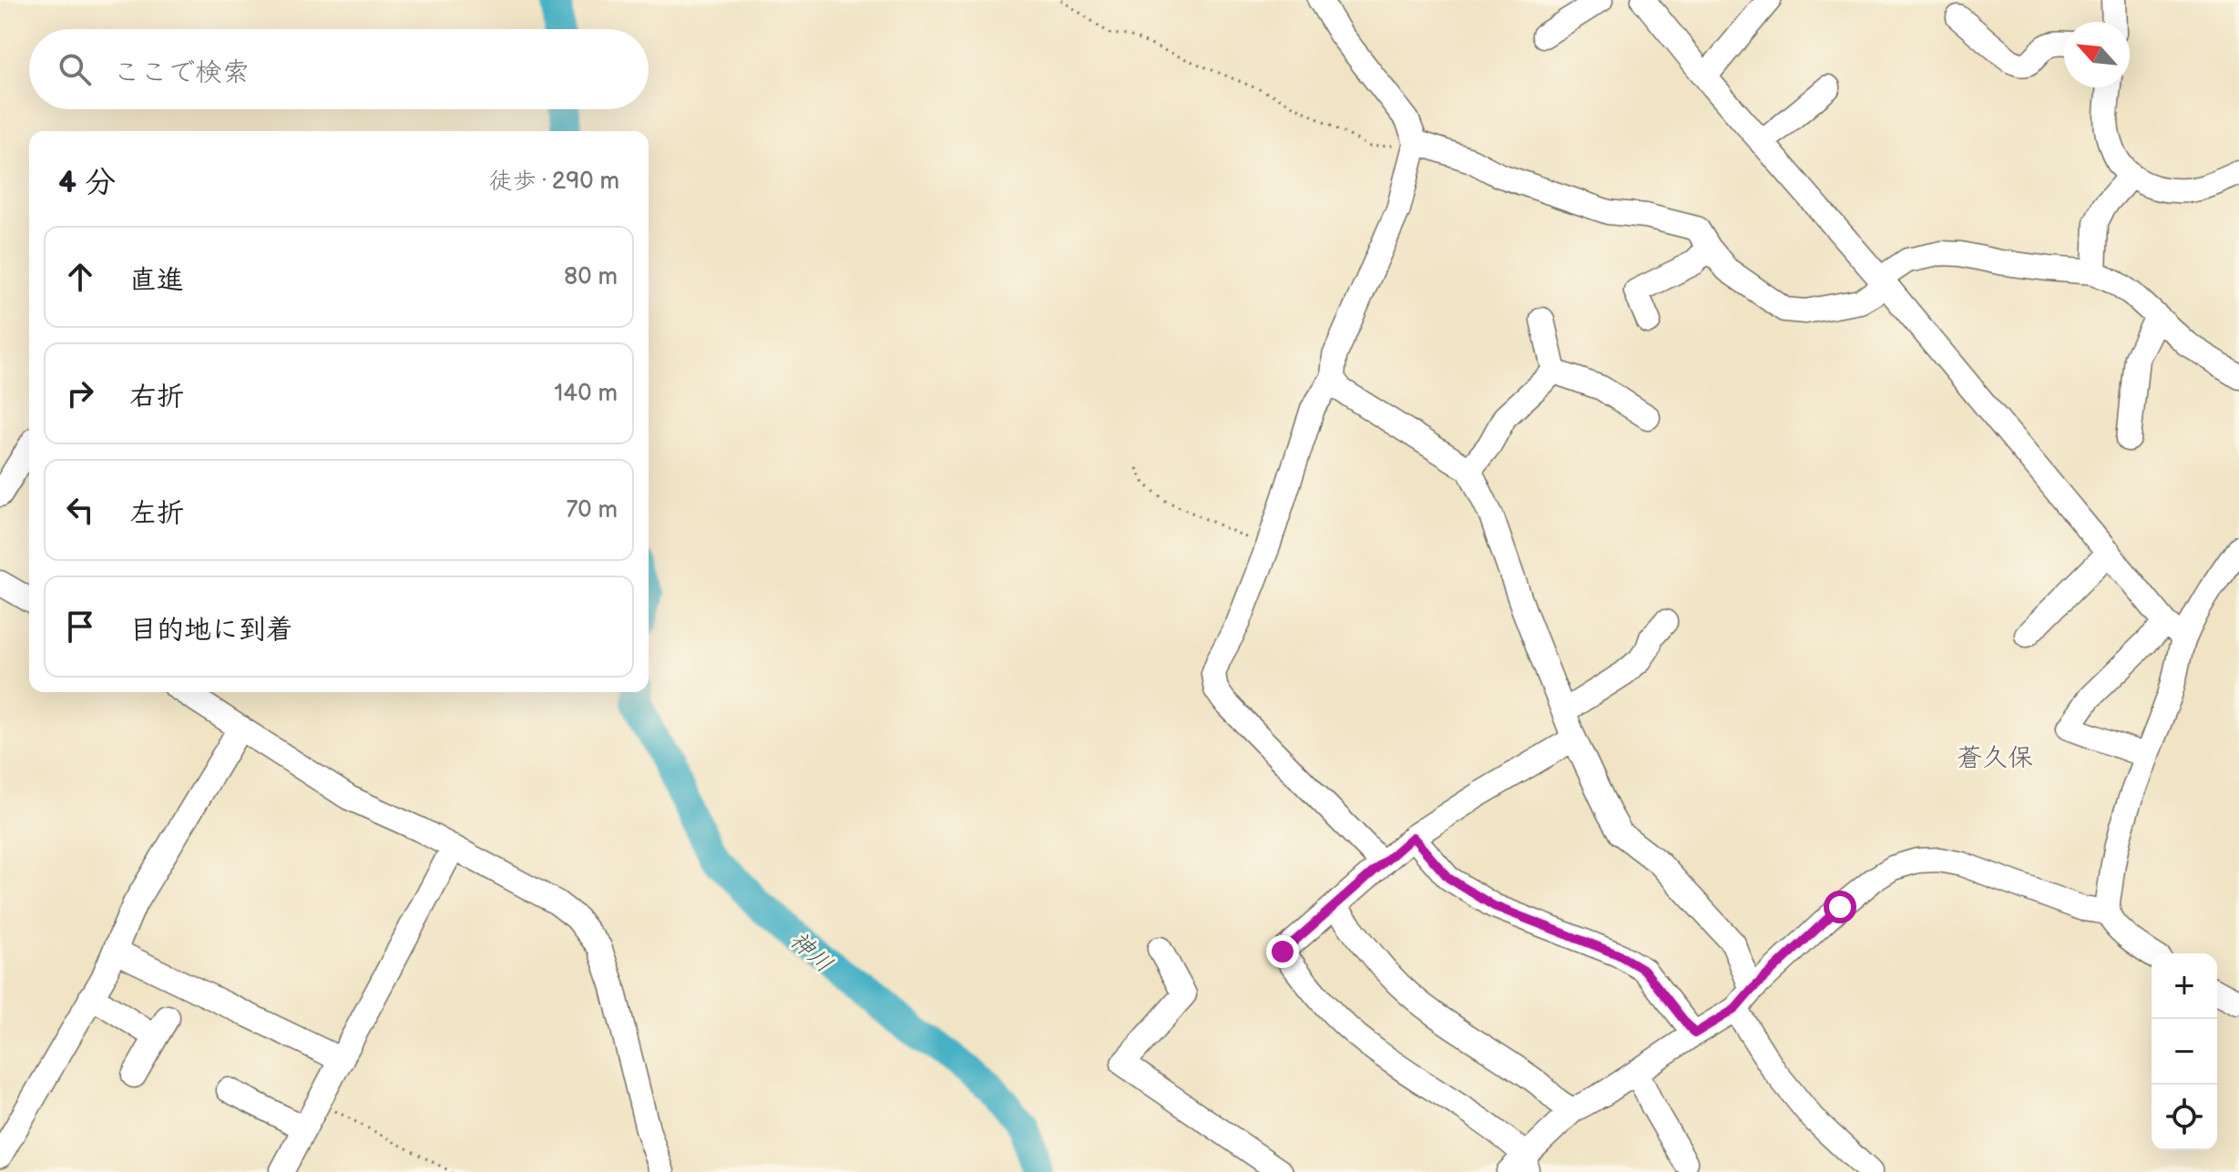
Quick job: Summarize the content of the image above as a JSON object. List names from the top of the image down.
{
  "districts": ["蒼久保"],
  "water": ["神川"],
  "north": "top left",
  "page": {
    "search": "ここで検索",
    "heading": ["4 分", "徒歩 · 290 m"],
    "list": [
      ["直進", "80 m"],
      ["右折", "140 m"],
      ["左折", "70 m"],
      "目的地に到着"
    ],
    "map_buttons": ["+", "−"]
  }
}
